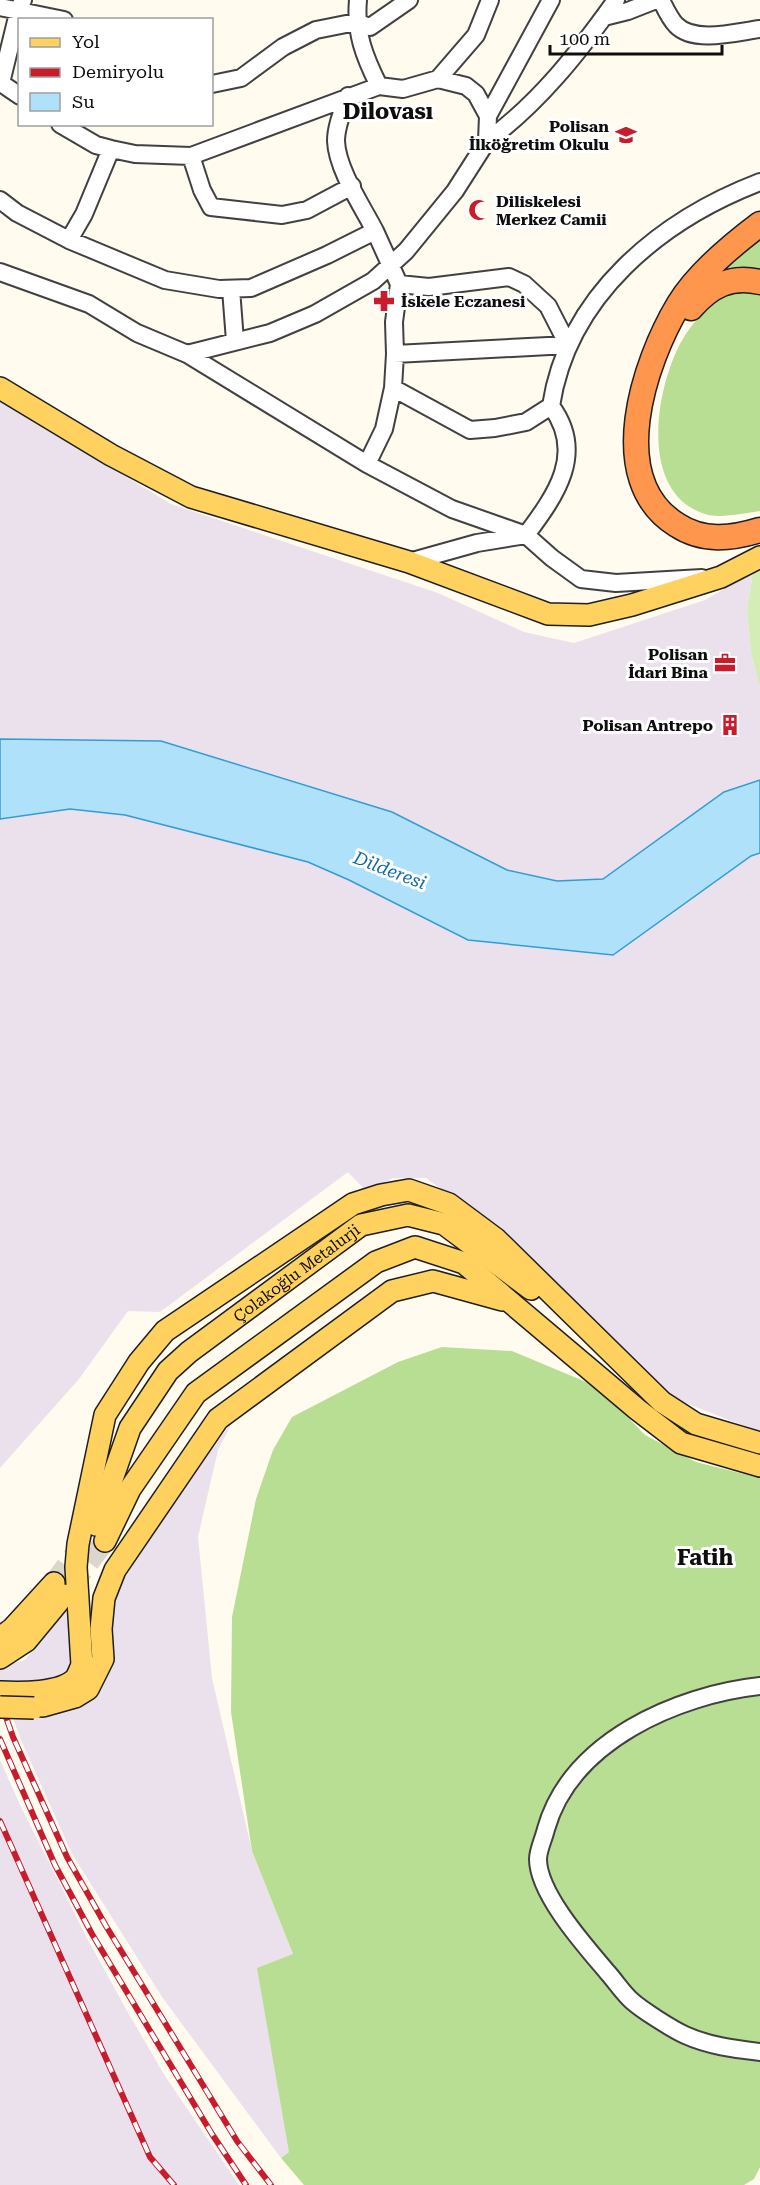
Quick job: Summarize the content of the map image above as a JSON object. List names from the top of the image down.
{
  "streets": {
    "main road": ["Çolakoğlu Metalurji"]
  },
  "districts": ["Dilovası", "Fatih"],
  "water": ["Dilderesi"],
  "places": {
    "school or university": ["Polisan İlköğretim Okulu"],
    "mosque": ["Diliskelesi Merkez Camii"],
    "pharmacy": ["İskele Eczanesi"],
    "office": ["Polisan İdari Bina"],
    "building": ["Polisan Antrepo"]
  },
  "legend": ["Yol", "Demiryolu", "Su"],
  "scale_bar": "100 m"
}
